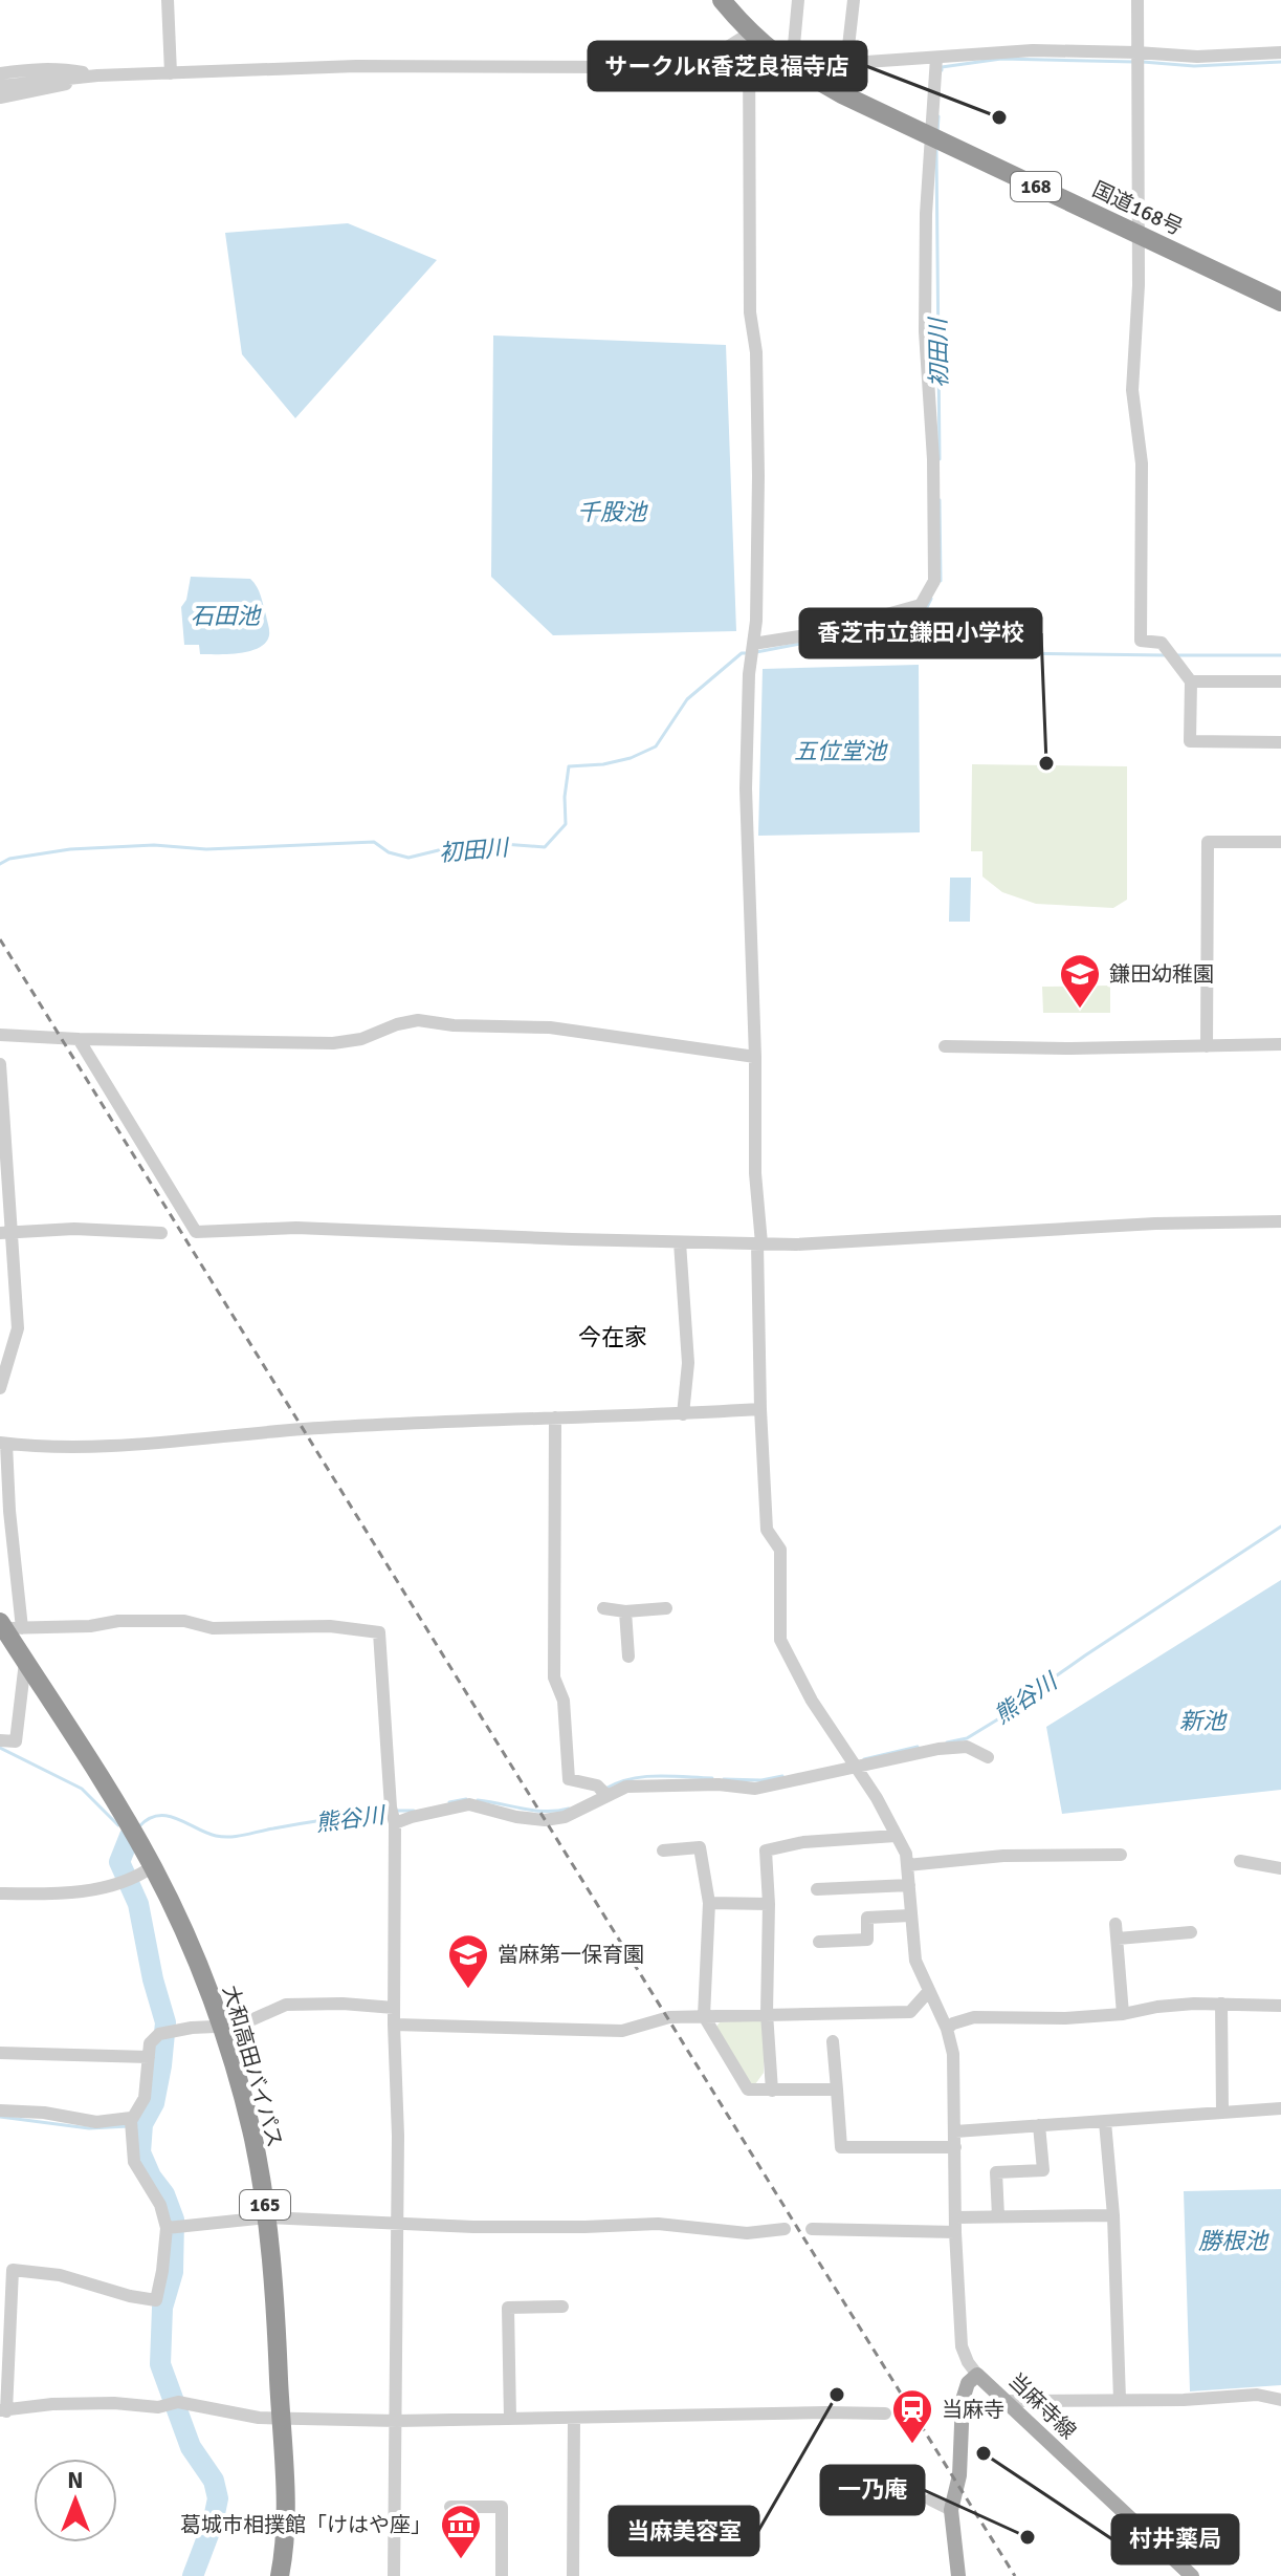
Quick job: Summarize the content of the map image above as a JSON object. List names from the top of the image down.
{
  "streets": {
    "highway": [
      "168",
      "国道168号",
      "大和高田バイパス",
      "165"
    ],
    "main road": ["当麻寺線"]
  },
  "districts": ["今在家"],
  "water": [
    "初田川",
    "千股池",
    "石田池",
    "五位堂池",
    "熊谷川",
    "新池",
    "勝根池"
  ],
  "places": {
    "other": [
      "サークルK香芝良福寺店",
      "香芝市立鎌田小学校",
      "当麻美容室",
      "村井薬局",
      "一乃庵"
    ],
    "school or university": ["鎌田幼稚園", "當麻第一保育園"],
    "station": ["当麻寺"],
    "museum": ["葛城市相撲館「けはや座」"]
  },
  "north": "top"
}
